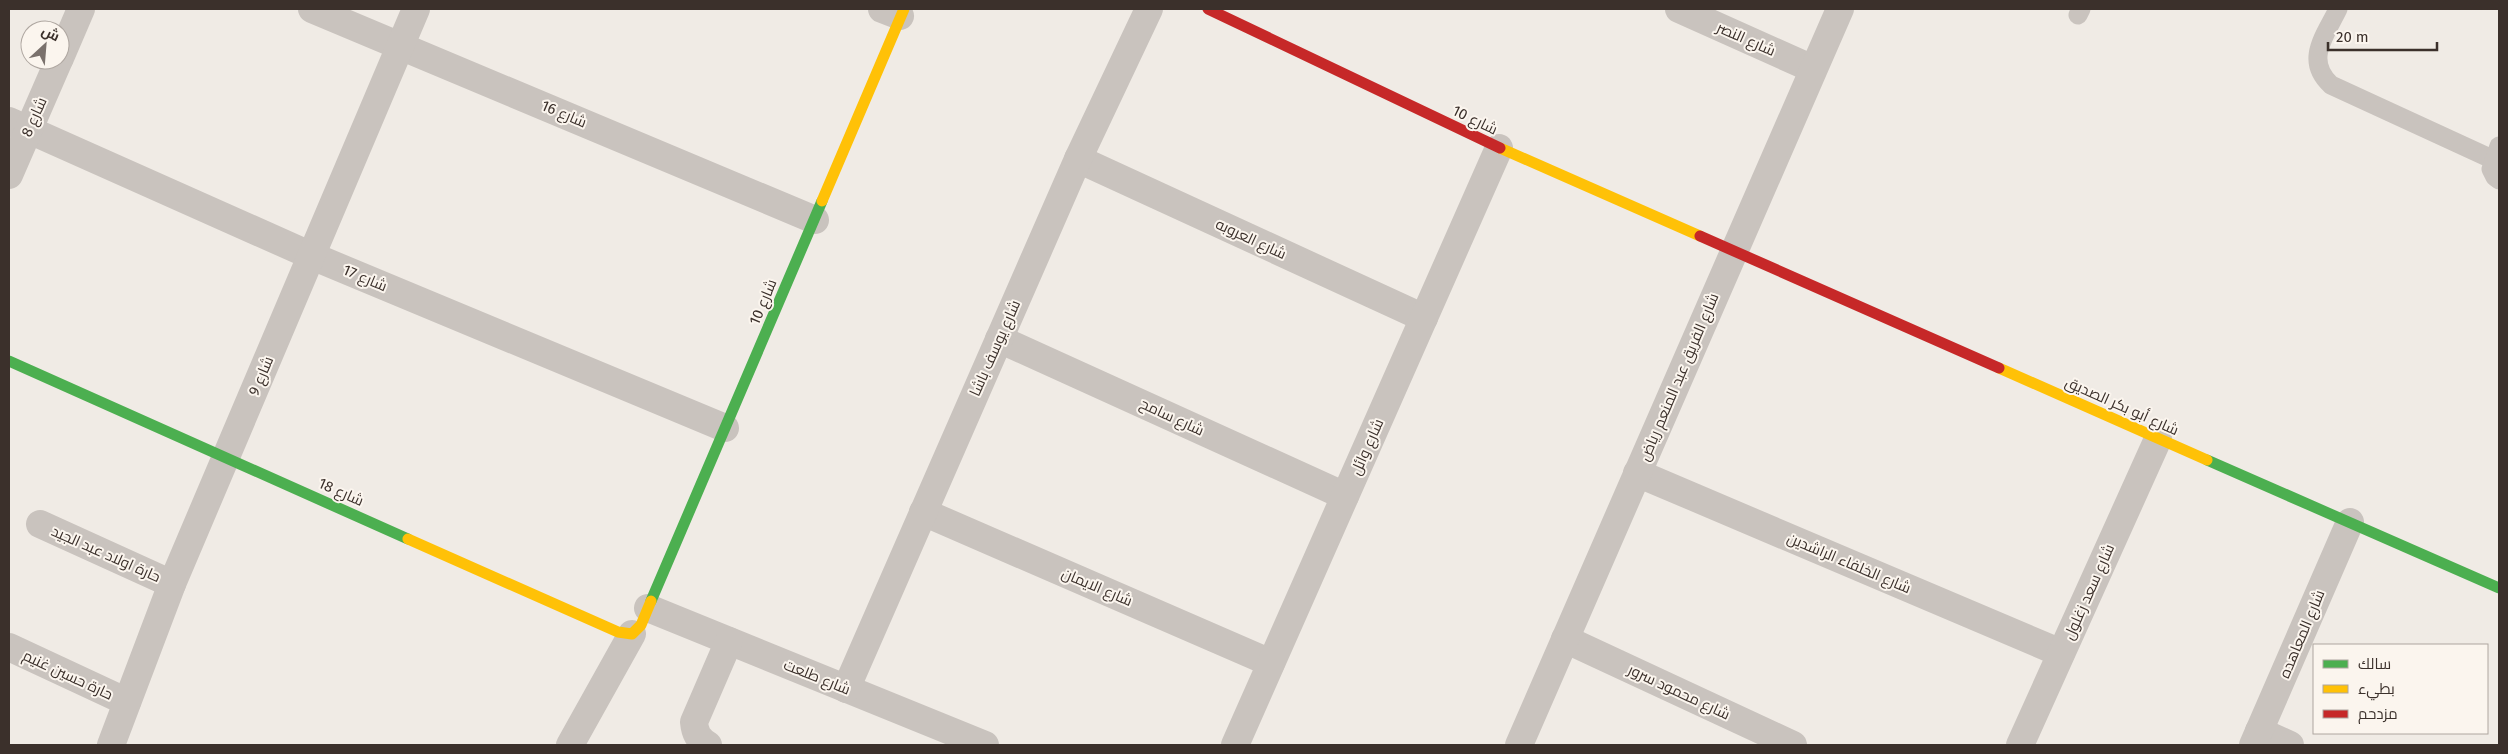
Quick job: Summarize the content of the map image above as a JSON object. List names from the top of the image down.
{
  "streets": {
    "street": [
      "شارع النصر",
      "شارع 16",
      "شارع 8",
      "شارع 10",
      "شارع العروبه",
      "شارع 17",
      "شارع يوسف باشا",
      "شارع 9",
      "شارع الفريق عبد المنعم رياض",
      "شارع أبو بكر الصديق",
      "شارع سامح",
      "شارع وائل",
      "شارع 18",
      "حارة اولاد عبد الجيد",
      "شارع الخلفاء الراشدين",
      "شارع الايمان",
      "شارع سعد زغلول",
      "شارع المعاهده",
      "حارة حسين غنيم",
      "شارع طلعت",
      "شارع محمود سرور"
    ]
  },
  "crossings": [
    ["شارع النصر", "شارع الفريق عبد المنعم رياض"],
    ["شارع 16", "شارع 10"],
    ["شارع 16", "شارع 9"],
    ["شارع 8", "شارع 17"],
    ["شارع 10", "شارع 17"],
    ["شارع 10", "شارع الفريق عبد المنعم رياض"],
    ["شارع 10", "شارع أبو بكر الصديق"],
    ["شارع 10", "شارع وائل"],
    ["شارع 10", "شارع طلعت"],
    ["شارع العروبه", "شارع يوسف باشا"],
    ["شارع العروبه", "شارع وائل"],
    ["شارع 17", "شارع 9"],
    ["شارع يوسف باشا", "شارع سامح"],
    ["شارع يوسف باشا", "شارع الايمان"],
    ["شارع يوسف باشا", "شارع طلعت"],
    ["شارع 9", "شارع 18"],
    ["شارع 9", "حارة اولاد عبد الجيد"],
    ["شارع 9", "حارة حسين غنيم"],
    ["شارع الفريق عبد المنعم رياض", "شارع أبو بكر الصديق"],
    ["شارع الفريق عبد المنعم رياض", "شارع الخلفاء الراشدين"],
    ["شارع الفريق عبد المنعم رياض", "شارع محمود سرور"],
    ["شارع أبو بكر الصديق", "شارع سعد زغلول"],
    ["شارع أبو بكر الصديق", "شارع المعاهده"],
    ["شارع سامح", "شارع وائل"],
    ["شارع وائل", "شارع الايمان"],
    ["شارع الخلفاء الراشدين", "شارع سعد زغلول"]
  ],
  "legend": ["سالك", "بطيء", "مزدحم"],
  "scale_bar": "20 m",
  "north": "top right"
}
